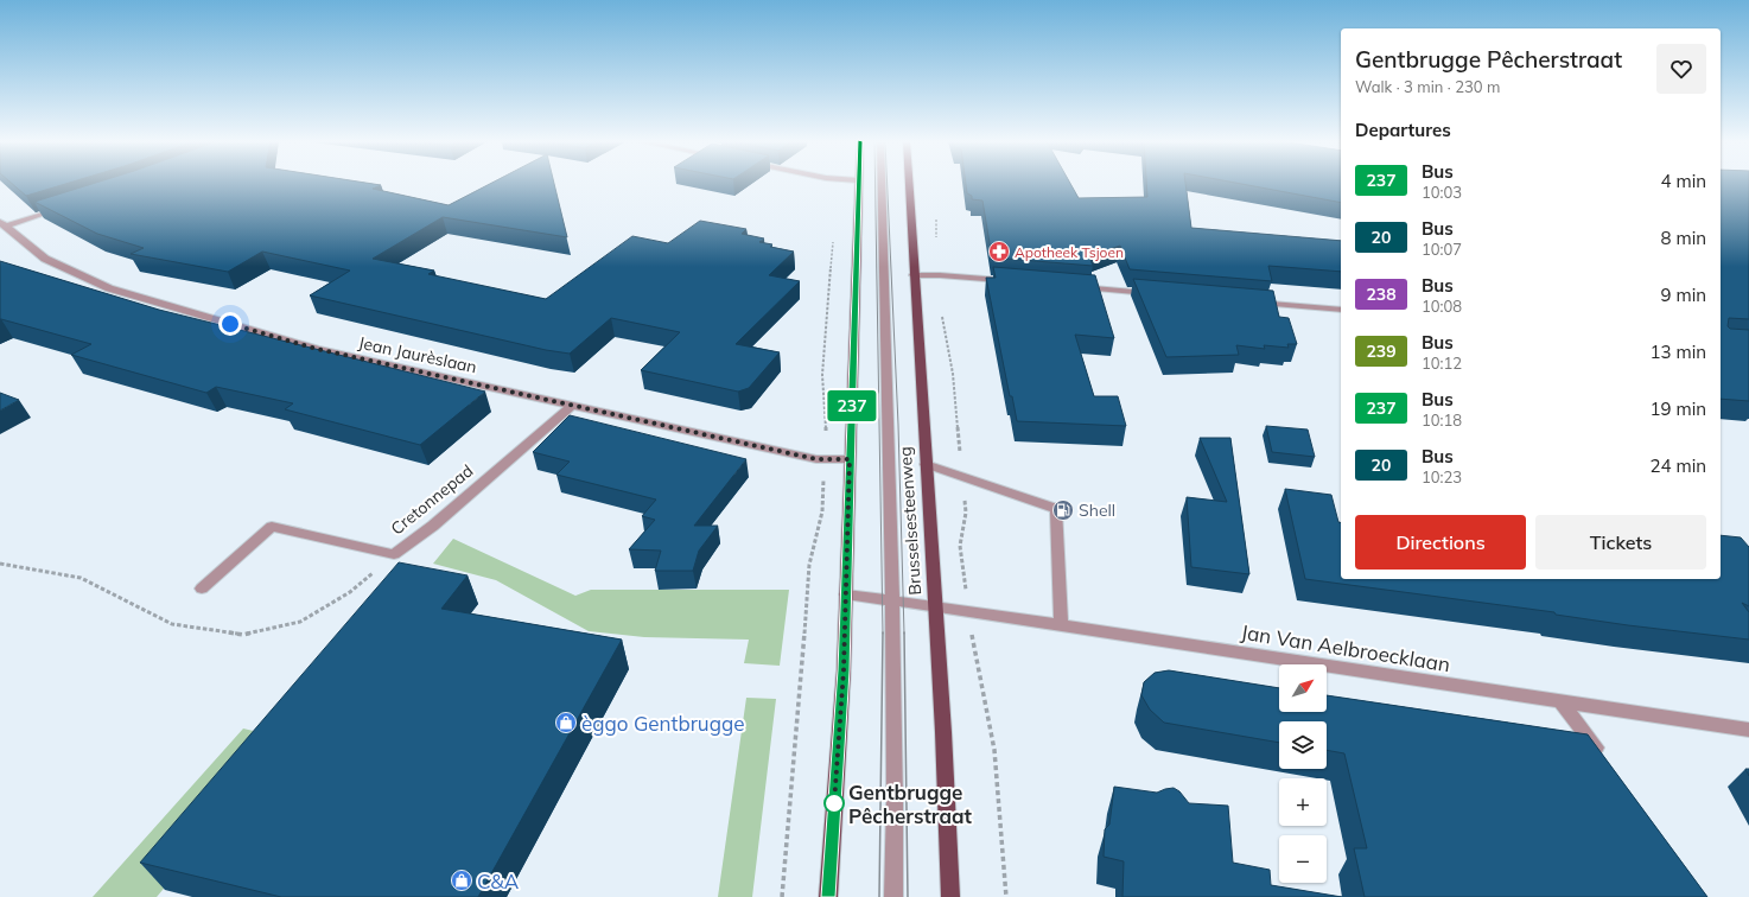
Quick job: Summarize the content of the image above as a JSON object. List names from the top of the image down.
{
  "streets": {
    "main road": ["Brusselsesteenweg"],
    "street": ["Jean Jaurèslaan", "Cretonnepad", "Jan Van Aelbroecklaan"]
  },
  "crossings": [
    ["Jean Jaurèslaan", "Cretonnepad"],
    ["Brusselsesteenweg", "Jan Van Aelbroecklaan"]
  ],
  "places": {
    "pharmacy": ["Apotheek Tsjoen"],
    "fuel station": ["Shell"],
    "shop": ["èggo Gentbrugge", "C&A"],
    "other": ["Gentbrugge Pêcherstraat"]
  },
  "lines": ["bus line 237"],
  "north": "top right",
  "page": {
    "on_map": "237",
    "heading": [
      ["Gentbrugge Pêcherstraat", "Walk · 3 min · 230 m"],
      "Departures"
    ],
    "list": [
      {
        "mark": "237",
        "name": "Bus",
        "note": "10:03",
        "value": "4 min"
      },
      {
        "mark": "20",
        "name": "Bus",
        "note": "10:07",
        "value": "8 min"
      },
      {
        "mark": "238",
        "name": "Bus",
        "note": "10:08",
        "value": "9 min"
      },
      {
        "mark": "239",
        "name": "Bus",
        "note": "10:12",
        "value": "13 min"
      },
      {
        "mark": "237",
        "name": "Bus",
        "note": "10:18",
        "value": "19 min"
      },
      {
        "mark": "20",
        "name": "Bus",
        "note": "10:23",
        "value": "24 min"
      }
    ],
    "buttons": ["Directions", "Tickets"],
    "map_buttons": ["+", "−"]
  }
}
